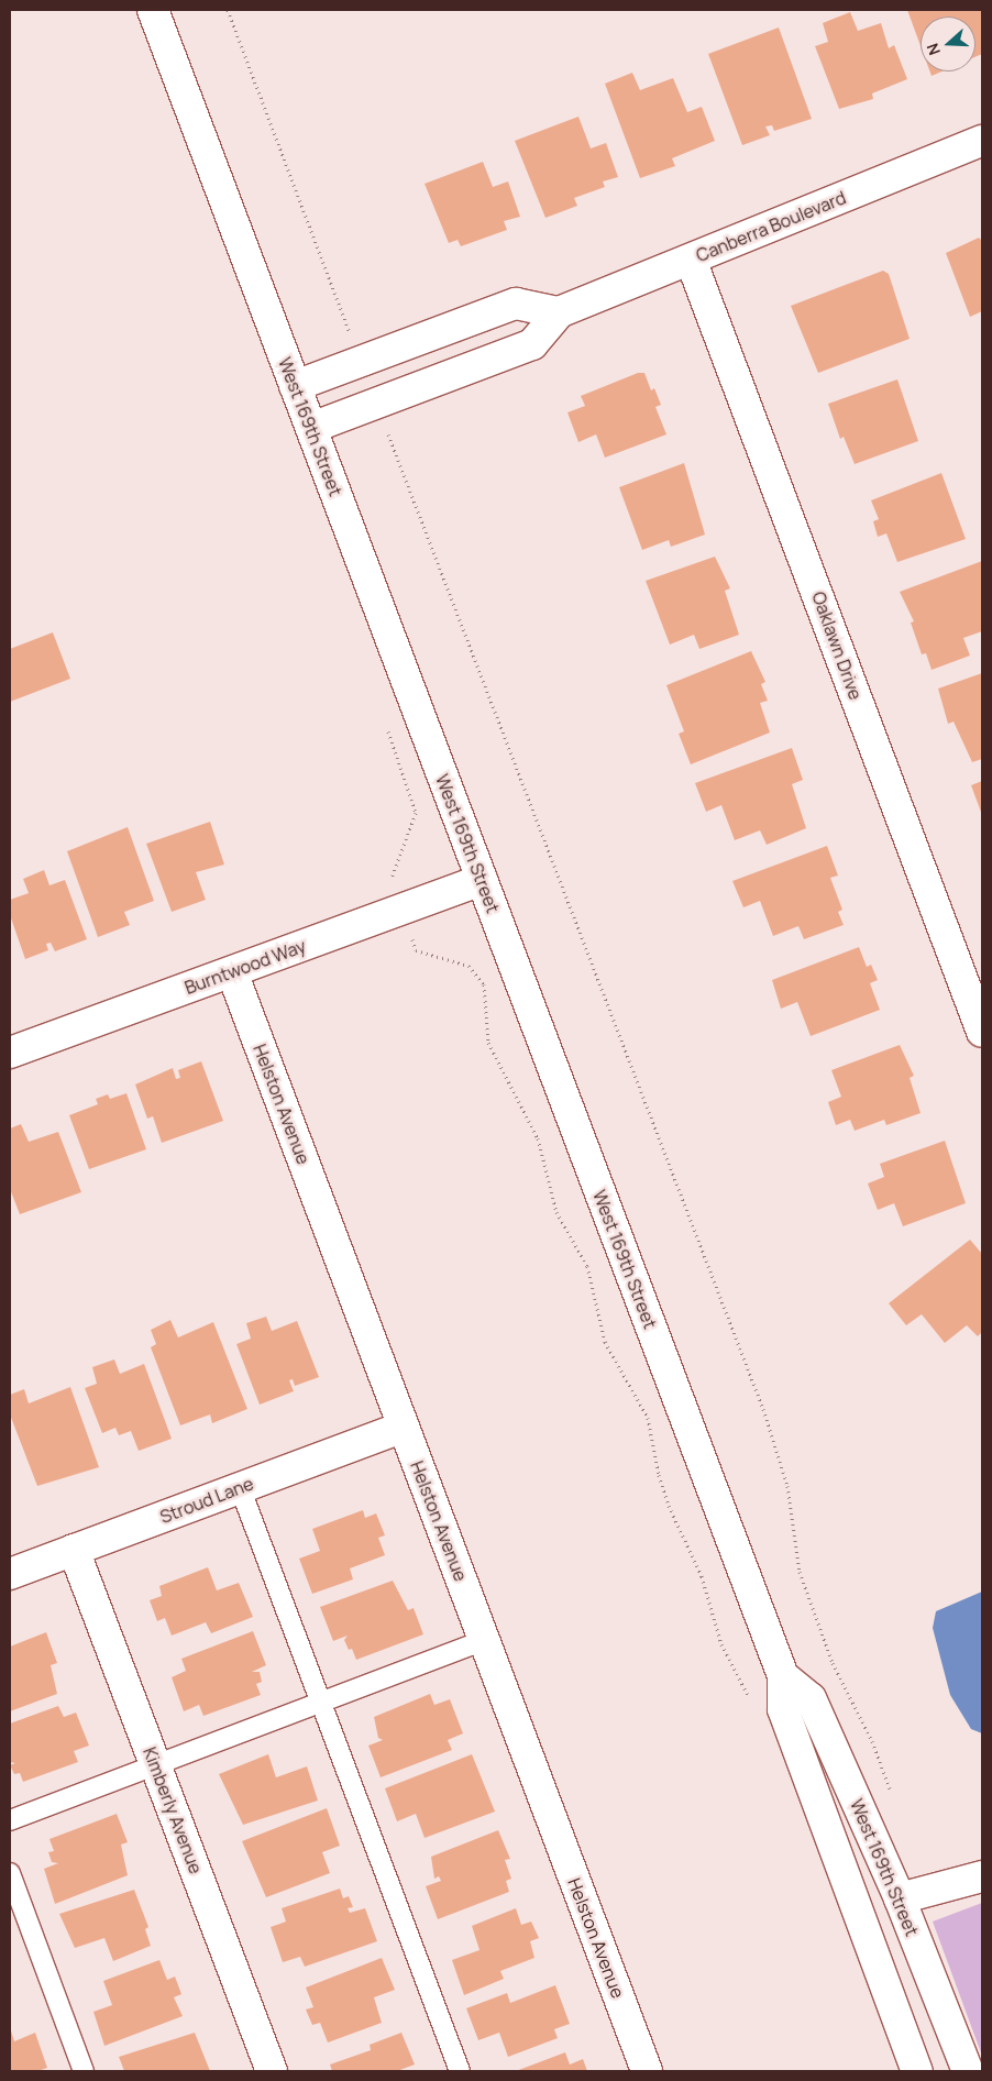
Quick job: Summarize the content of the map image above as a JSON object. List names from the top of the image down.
{
  "streets": {
    "street": [
      "Canberra Boulevard",
      "West 169th Street",
      "Oaklawn Drive",
      "Burntwood Way",
      "Helston Avenue",
      "Stroud Lane",
      "Kimberly Avenue"
    ]
  },
  "crossings": [
    ["Canberra Boulevard", "West 169th Street"],
    ["Canberra Boulevard", "Oaklawn Drive"],
    ["West 169th Street", "Burntwood Way"],
    ["Burntwood Way", "Helston Avenue"],
    ["Helston Avenue", "Stroud Lane"],
    ["Stroud Lane", "Kimberly Avenue"]
  ],
  "north": "left"
}
